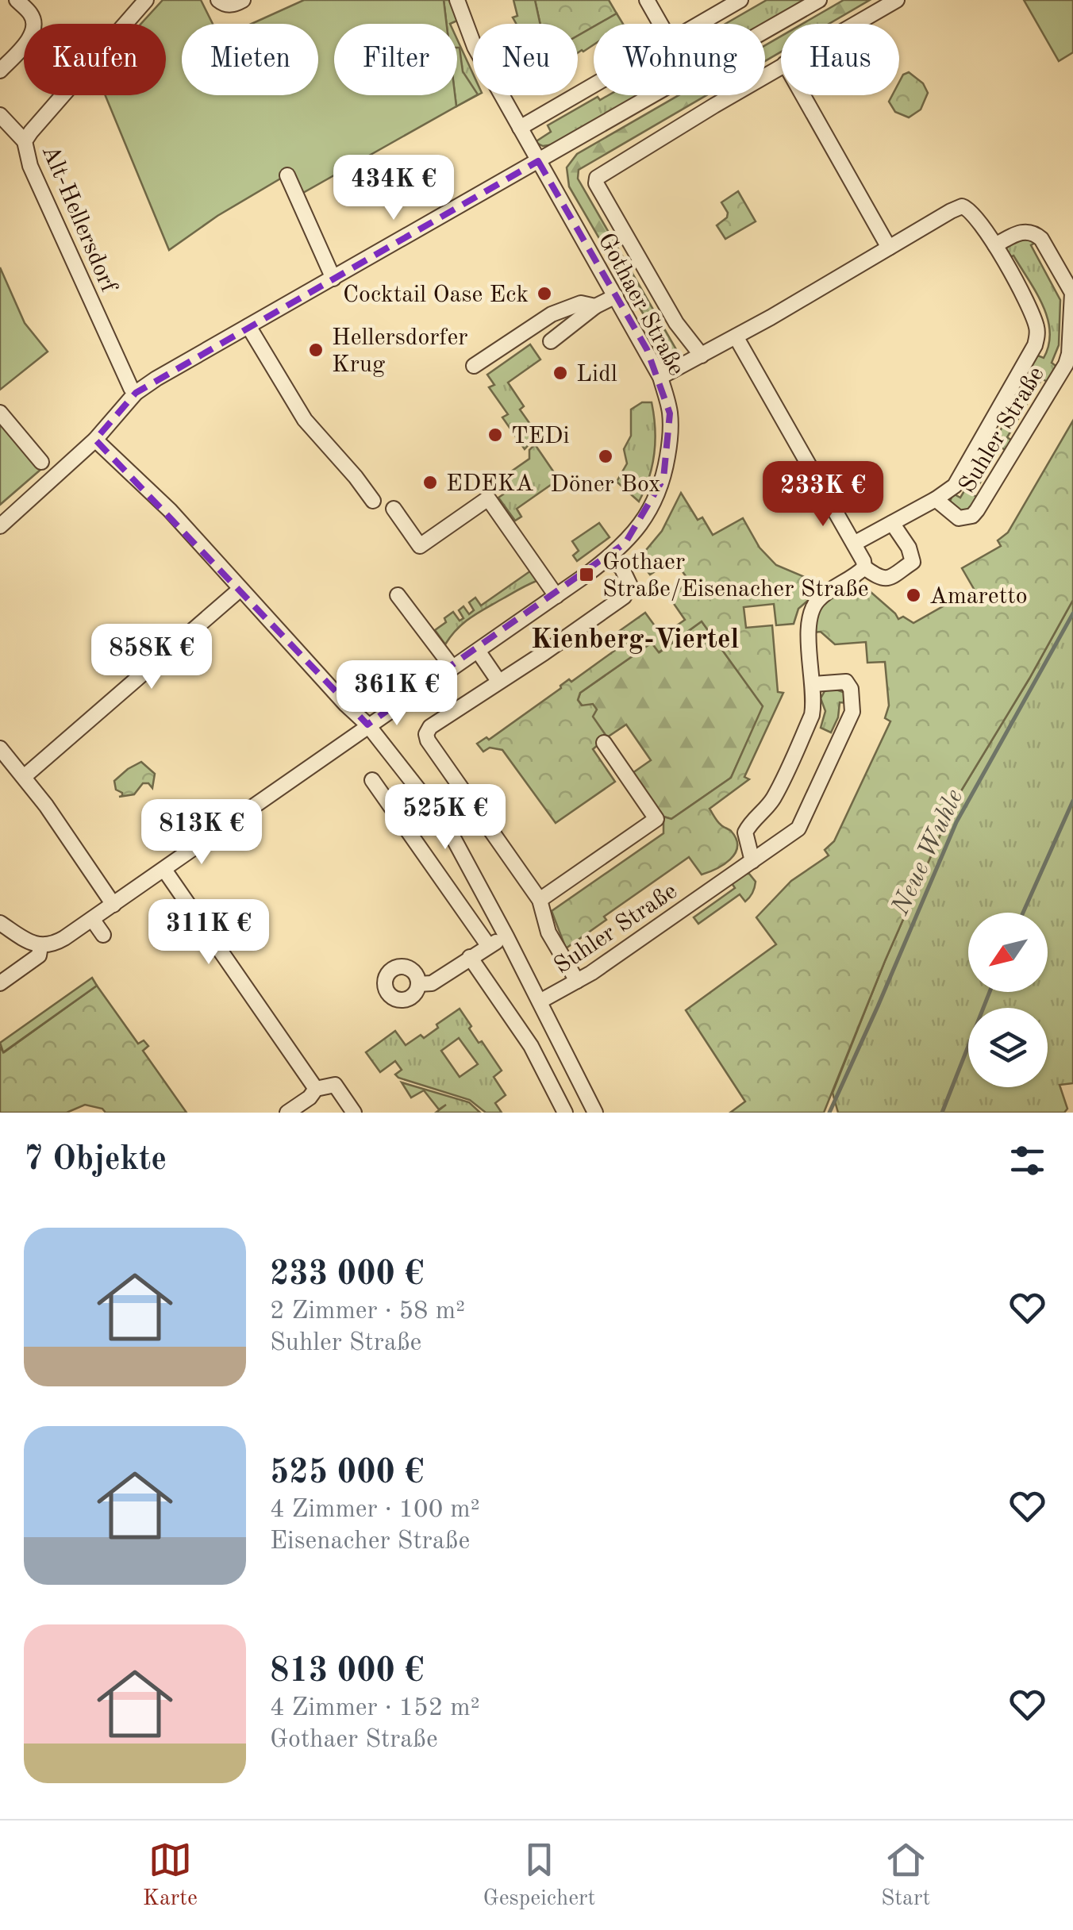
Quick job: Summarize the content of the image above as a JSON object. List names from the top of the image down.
{
  "streets": {
    "street": ["Alt-Hellersdorf", "Gothaer Straße", "Suhler Straße"]
  },
  "crossings": [
    ["Gothaer Straße", "Suhler Straße"]
  ],
  "districts": ["Kienberg-Viertel"],
  "water": ["Neue Wuhle"],
  "places": {
    "other": [
      "Cocktail Oase Eck",
      "Hellersdorfer Krug",
      "Lidl",
      "TEDi",
      "Döner Box",
      "EDEKA",
      "Amaretto"
    ],
    "transit": ["Gothaer Straße/Eisenacher Straße"]
  },
  "north": "bottom left",
  "page": {
    "chip": [
      "Kaufen",
      "Mieten",
      "Filter",
      "Neu",
      "Wohnung",
      "Haus"
    ],
    "price": [
      "434K €",
      "233K €",
      "858K €",
      "361K €",
      "525K €",
      "813K €",
      "311K €"
    ],
    "heading": "7 Objekte",
    "list": [
      {
        "name": "233 000 €",
        "note": "2 Zimmer · 58 m² · Suhler Straße"
      },
      {
        "name": "525 000 €",
        "note": "4 Zimmer · 100 m² · Eisenacher Straße"
      },
      {
        "name": "813 000 €",
        "note": "4 Zimmer · 152 m² · Gothaer Straße"
      }
    ],
    "tabs": ["Karte", "Gespeichert", "Start"]
  }
}
